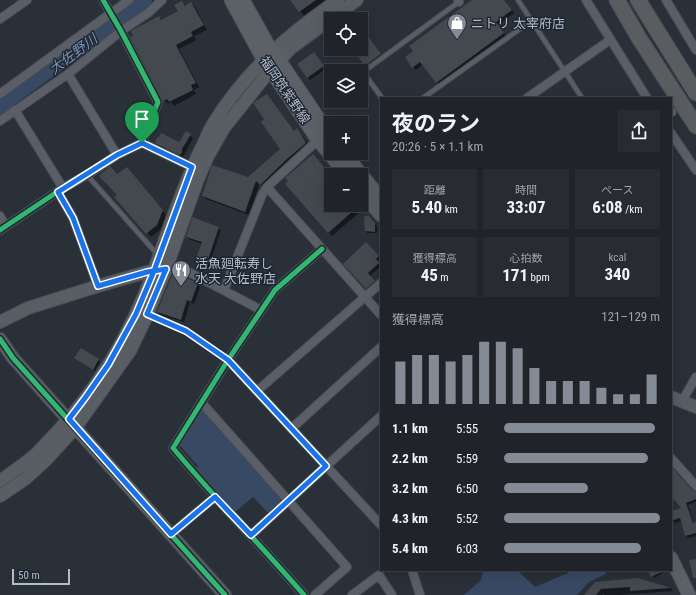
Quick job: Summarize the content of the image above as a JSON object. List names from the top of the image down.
{
  "streets": {
    "main road": ["福岡筑紫野線"]
  },
  "water": ["大佐野川"],
  "places": {
    "shop": ["ニトリ 太宰府店"],
    "restaurant": ["活魚廻転寿し 水天 大佐野店"]
  },
  "scale_bar": "50 m",
  "page": {
    "map_buttons": ["+", "−"],
    "heading": ["夜のラン", "20:26 · 5 × 1.1 km"],
    "stats": [
      ["距離", "5.40 km"],
      ["時間", "33:07"],
      ["ペース", "6:08 /km"],
      ["獲得標高", "45 m"],
      ["心拍数", "171 bpm"],
      ["kcal", "340"]
    ],
    "chart": ["獲得標高", "121–129 m"],
    "list": [
      {
        "name": "1.1 km",
        "note": "5:55"
      },
      {
        "name": "2.2 km",
        "note": "5:59"
      },
      {
        "name": "3.2 km",
        "note": "6:50"
      },
      {
        "name": "4.3 km",
        "note": "5:52"
      },
      {
        "name": "5.4 km",
        "note": "6:03"
      }
    ],
    "scale": "50 m"
  }
}
